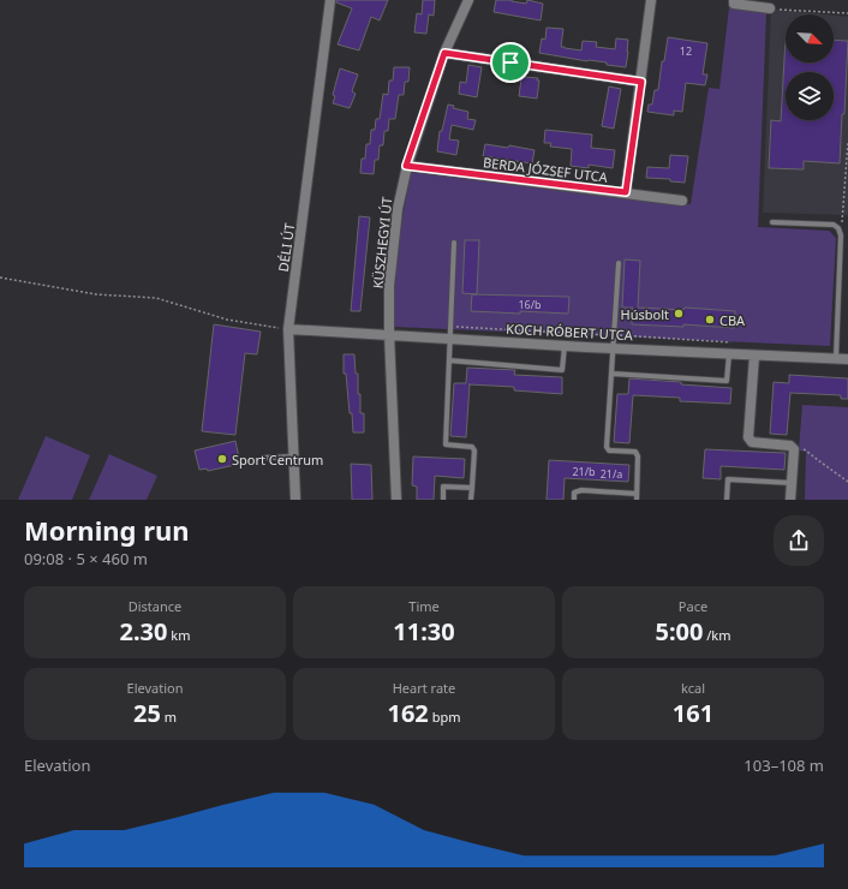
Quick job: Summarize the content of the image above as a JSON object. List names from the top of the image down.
{
  "streets": {
    "street": [
      "BERDA JÓZSEF UTCA",
      "KÜSZHEGYI ÚT",
      "DÉLI ÚT",
      "KOCH RÓBERT UTCA"
    ]
  },
  "crossings": [
    ["BERDA JÓZSEF UTCA", "KÜSZHEGYI ÚT"],
    ["KÜSZHEGYI ÚT", "KOCH RÓBERT UTCA"],
    ["DÉLI ÚT", "KOCH RÓBERT UTCA"]
  ],
  "places": ["Húsbolt", "CBA", "Sport Centrum"],
  "house_numbers": [
    "12",
    "16/b",
    "21/b",
    "21/a"
  ],
  "north": "bottom right",
  "page": {
    "heading": ["Morning run", "09:08 · 5 × 460 m"],
    "stats": [
      ["Distance", "2.30 km"],
      ["Time", "11:30"],
      ["Pace", "5:00 /km"],
      ["Elevation", "25 m"],
      ["Heart rate", "162 bpm"],
      ["kcal", "161"]
    ],
    "chart": ["Elevation", "103–108 m"]
  }
}
